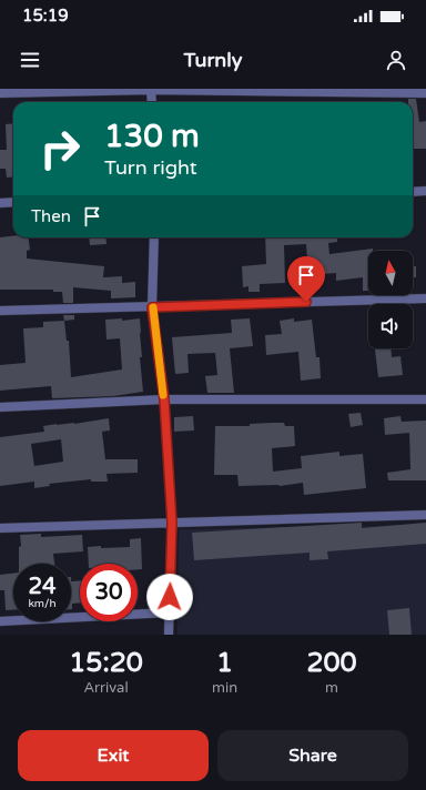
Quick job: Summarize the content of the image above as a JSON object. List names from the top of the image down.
{
  "north": "top",
  "page": {
    "status": "15:19",
    "header": "Turnly",
    "turn": ["130 m", "Turn right"],
    "then": "Then",
    "speed": "24 km/h",
    "limit": "30",
    "eta": [
      "15:20",
      "Arrival",
      "1",
      "min",
      "200",
      "m"
    ],
    "buttons": ["Exit", "Share"]
  }
}
